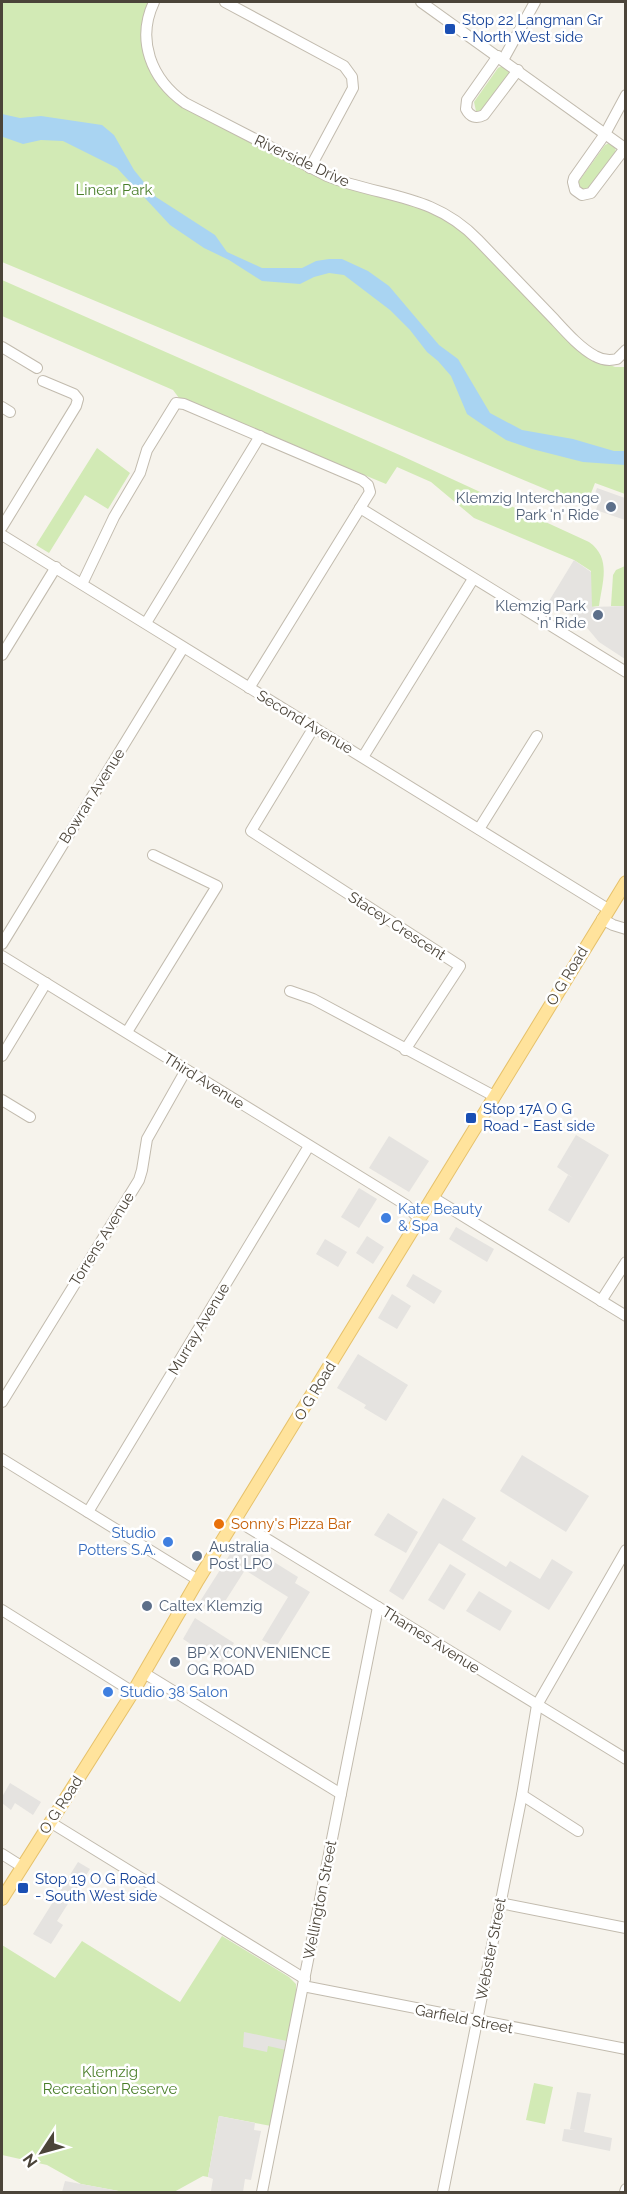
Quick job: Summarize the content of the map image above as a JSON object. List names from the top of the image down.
{
  "streets": {
    "main road": ["O G Road"],
    "street": [
      "Riverside Drive",
      "Second Avenue",
      "Bowran Avenue",
      "Stacey Crescent",
      "Third Avenue",
      "Torrens Avenue",
      "Murray Avenue",
      "Thames Avenue",
      "Wellington Street",
      "Webster Street",
      "Garfield Street"
    ]
  },
  "crossings": [
    ["Second Avenue", "Bowran Avenue"],
    ["Second Avenue", "Stacey Crescent"],
    ["Second Avenue", "O G Road"],
    ["O G Road", "Third Avenue"],
    ["O G Road", "Thames Avenue"],
    ["Third Avenue", "Torrens Avenue"],
    ["Third Avenue", "Murray Avenue"],
    ["Thames Avenue", "Wellington Street"],
    ["Thames Avenue", "Webster Street"],
    ["Wellington Street", "Garfield Street"],
    ["Webster Street", "Garfield Street"]
  ],
  "parks": ["Linear Park", "Klemzig Recreation Reserve"],
  "places": {
    "transit": ["Stop 22 Langman Gr - North West side", "Stop 17A O G Road - East side", "Stop 19 O G Road - South West side"],
    "other": [
      "Klemzig Interchange Park 'n' Ride",
      "Klemzig Park 'n' Ride",
      "Kate Beauty & Spa",
      "Sonny's Pizza Bar",
      "Studio Potters S.A.",
      "Australia Post LPO",
      "Caltex Klemzig",
      "BP X CONVENIENCE OG ROAD",
      "Studio 38 Salon"
    ]
  },
  "north": "bottom left"
}
